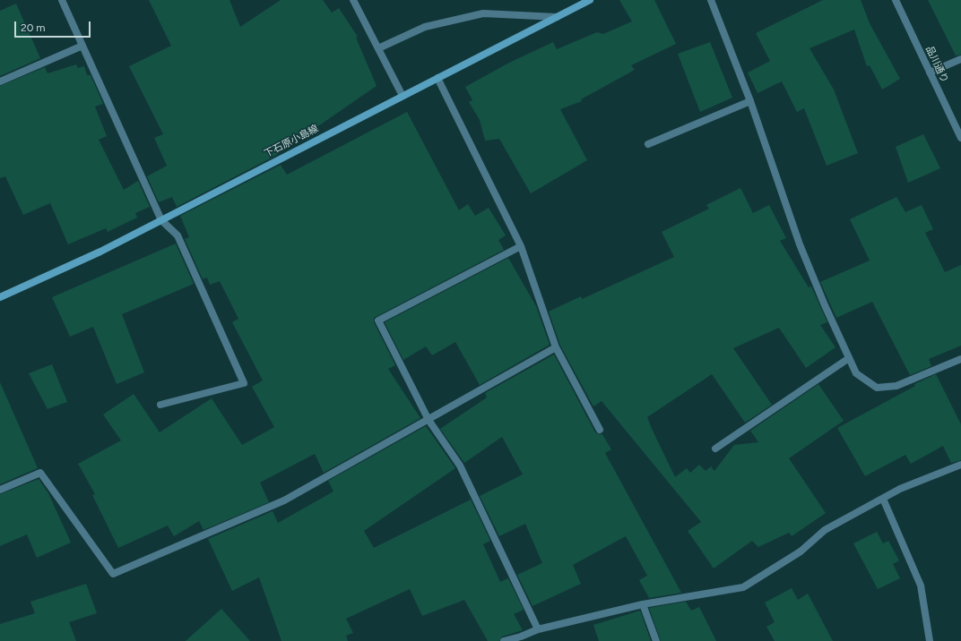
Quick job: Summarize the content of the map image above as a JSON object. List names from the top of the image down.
{
  "streets": {
    "main road": ["下石原小島線"],
    "street": ["品川通り"]
  },
  "scale_bar": "20 m"
}
